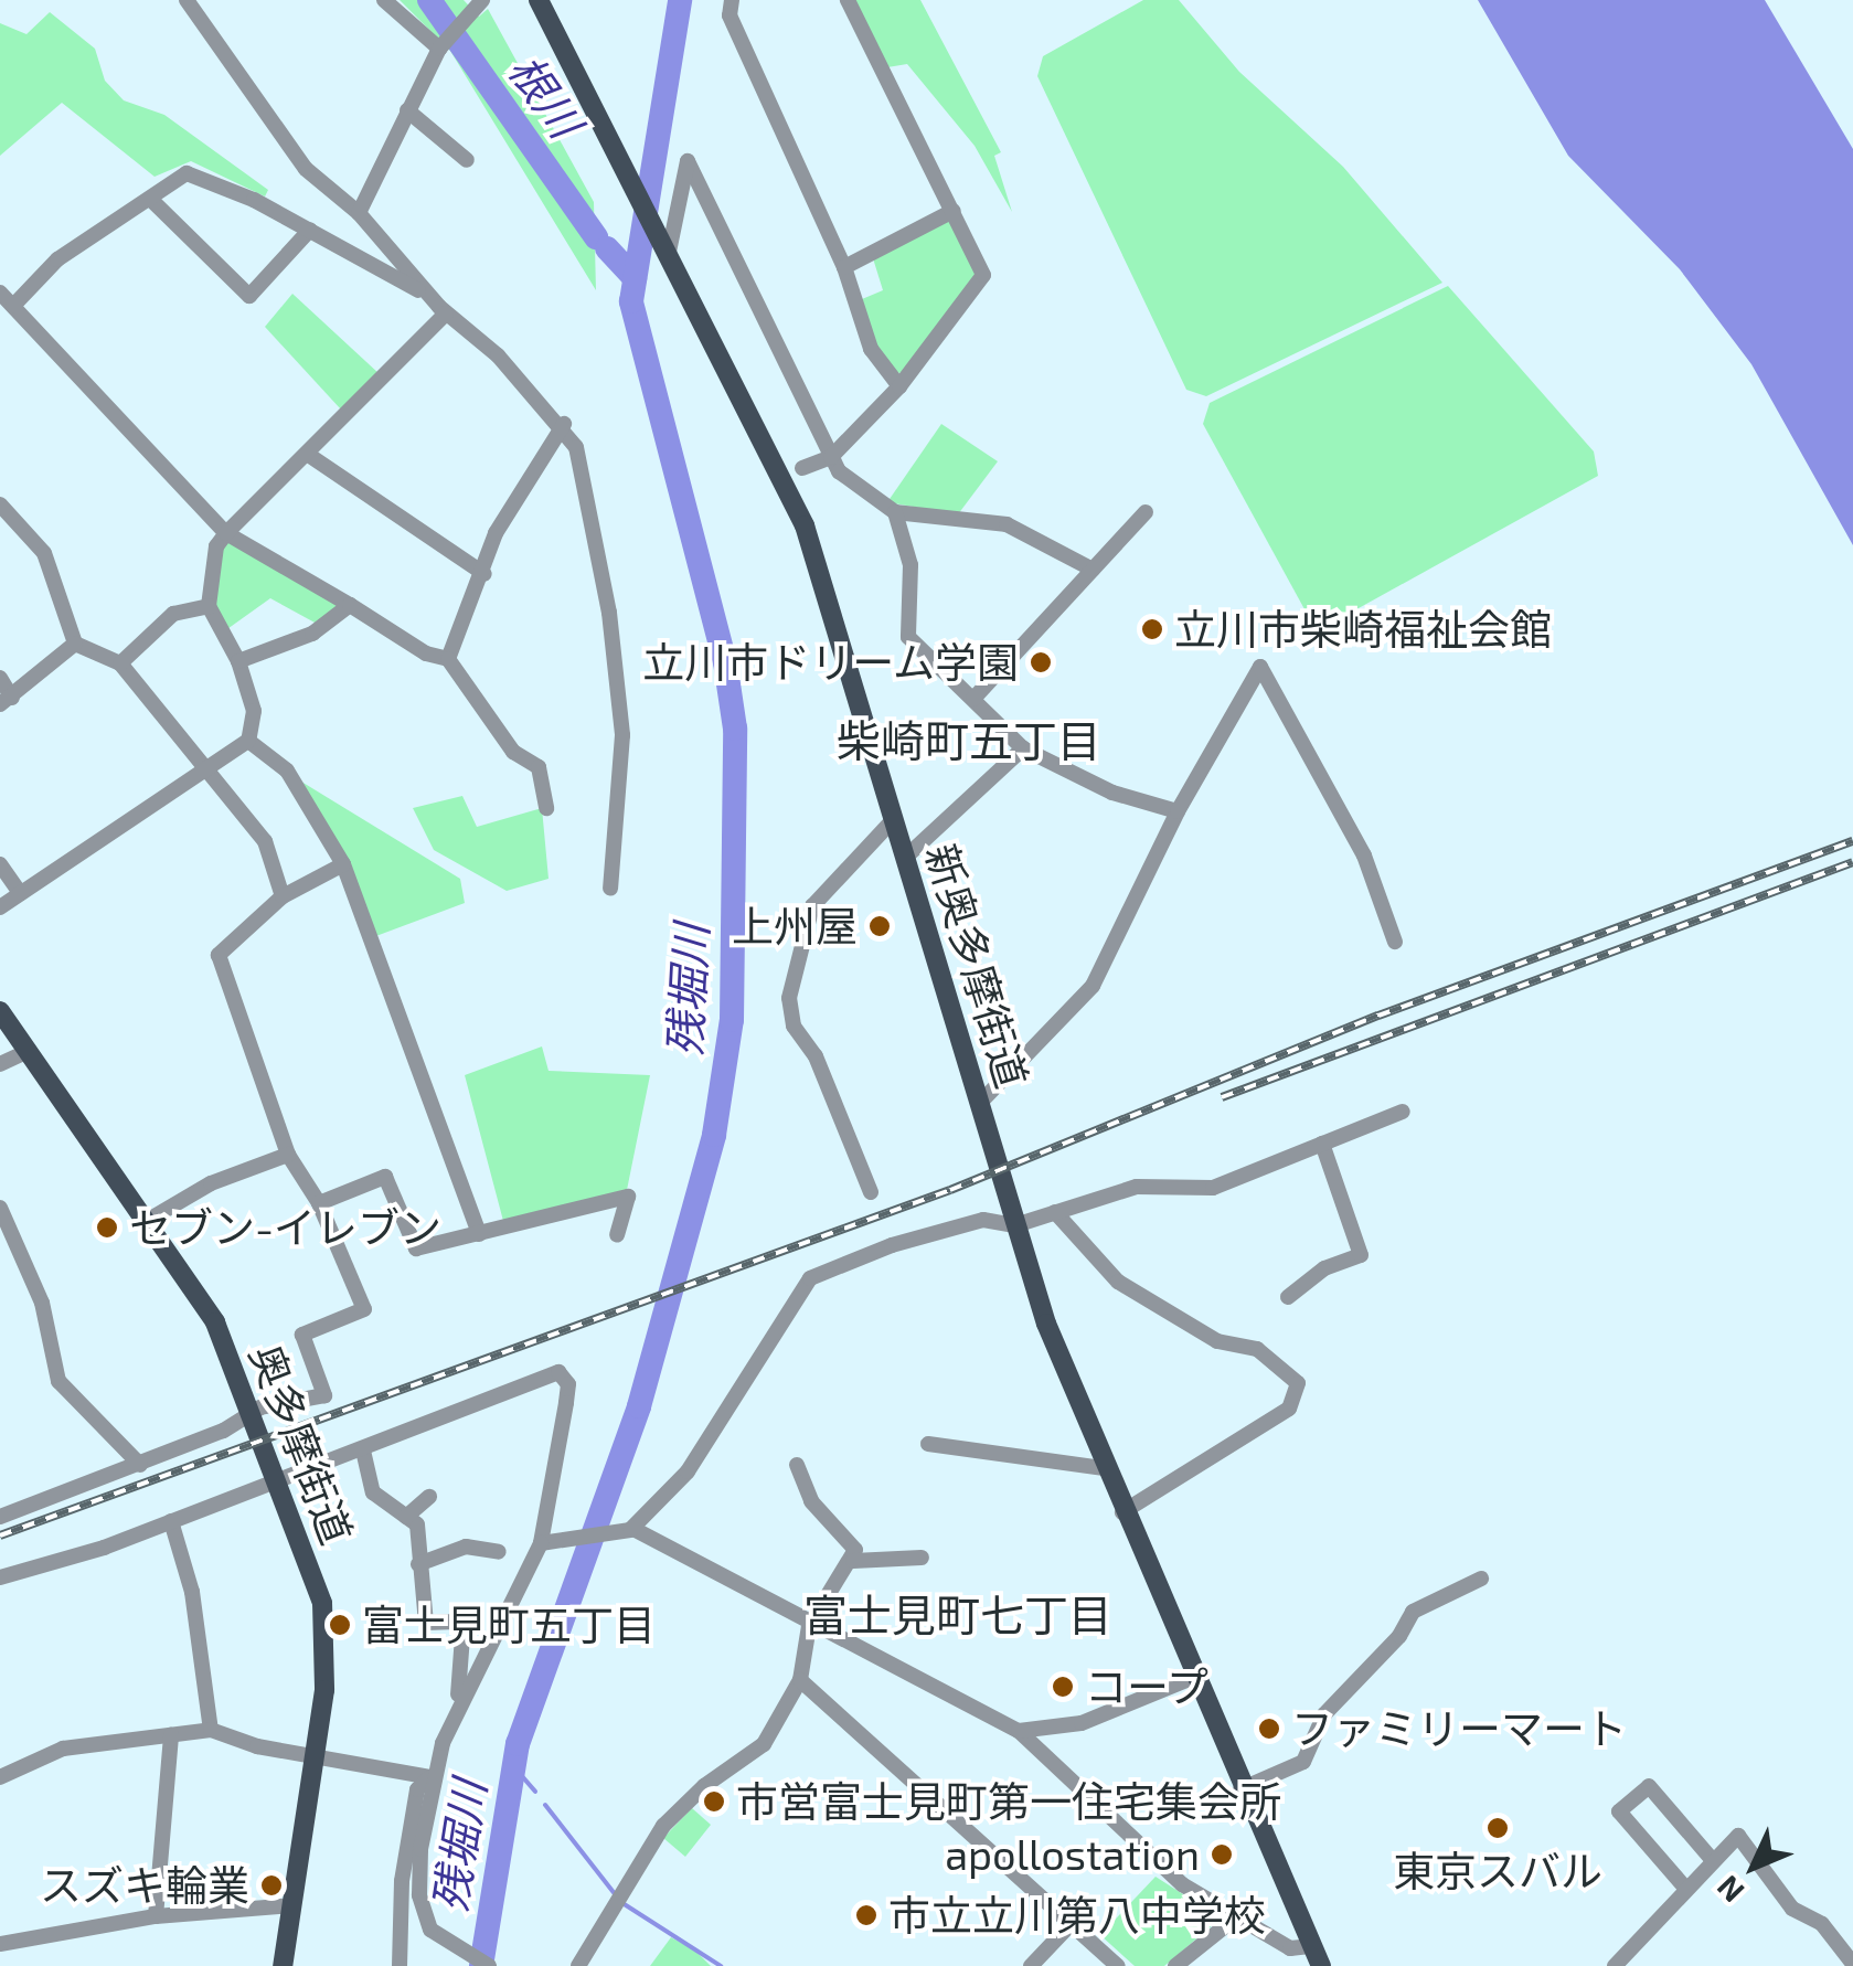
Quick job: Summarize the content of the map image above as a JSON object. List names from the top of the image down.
{
  "streets": {
    "main road": ["新奥多摩街道", "奥多摩街道"]
  },
  "districts": ["柴崎町五丁目", "富士見町七丁目"],
  "water": ["根川", "残堀川"],
  "places": [
    "立川市柴崎福祉会館",
    "立川市ドリーム学園",
    "上州屋",
    "セブン-イレブン",
    "富士見町五丁目",
    "コープ",
    "ファミリーマート",
    "市営富士見町第一住宅集会所",
    "東京スバル",
    "apollostation",
    "スズキ輪業",
    "市立立川第八中学校"
  ],
  "north": "bottom left"
}
